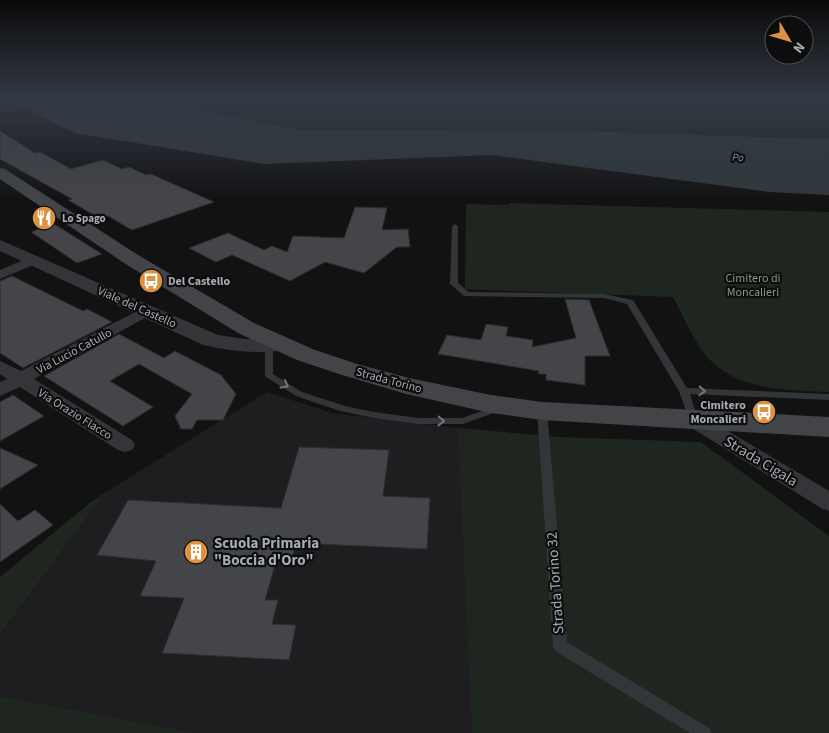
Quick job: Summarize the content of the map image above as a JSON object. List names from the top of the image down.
{
  "streets": {
    "main road": ["Strada Torino"],
    "street": [
      "Viale del Castello",
      "Via Lucio Catullo",
      "Via Orazio Flacco",
      "Strada Cigala"
    ],
    "lane": ["Strada Torino 32"]
  },
  "crossings": [
    ["Viale del Castello", "Via Lucio Catullo"],
    ["Viale del Castello", "Strada Torino"],
    ["Via Lucio Catullo", "Via Orazio Flacco"],
    ["Strada Torino", "Strada Cigala"],
    ["Strada Torino", "Strada Torino 32"]
  ],
  "water": ["Po"],
  "parks": ["Cimitero di Moncalieri"],
  "places": {
    "restaurant": ["Lo Spago"],
    "bus stop": ["Del Castello", "Cimitero Moncalieri"],
    "building": ["Scuola Primaria \"Boccia d'Oro\""]
  },
  "north": "bottom right"
}
